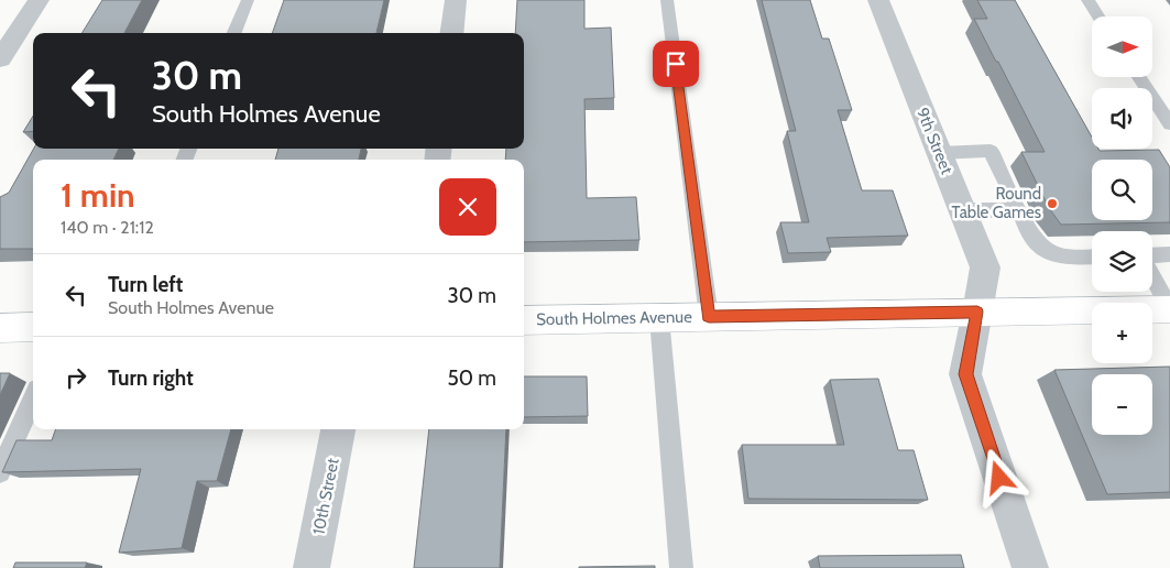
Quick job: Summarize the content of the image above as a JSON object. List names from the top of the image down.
{
  "streets": {
    "main road": ["South Holmes Avenue"],
    "street": ["9th Street", "10th Street"]
  },
  "crossings": [
    ["9th Street", "South Holmes Avenue"]
  ],
  "places": ["Round Table Games"],
  "north": "right",
  "page": {
    "map_buttons": ["+", "−"],
    "turn": ["30 m", "South Holmes Avenue"],
    "heading": ["1 min", "140 m · 21:12"],
    "list": [
      {
        "name": "Turn left",
        "note": "South Holmes Avenue",
        "value": "30 m"
      },
      {
        "name": "Turn right",
        "value": "50 m"
      }
    ]
  }
}
